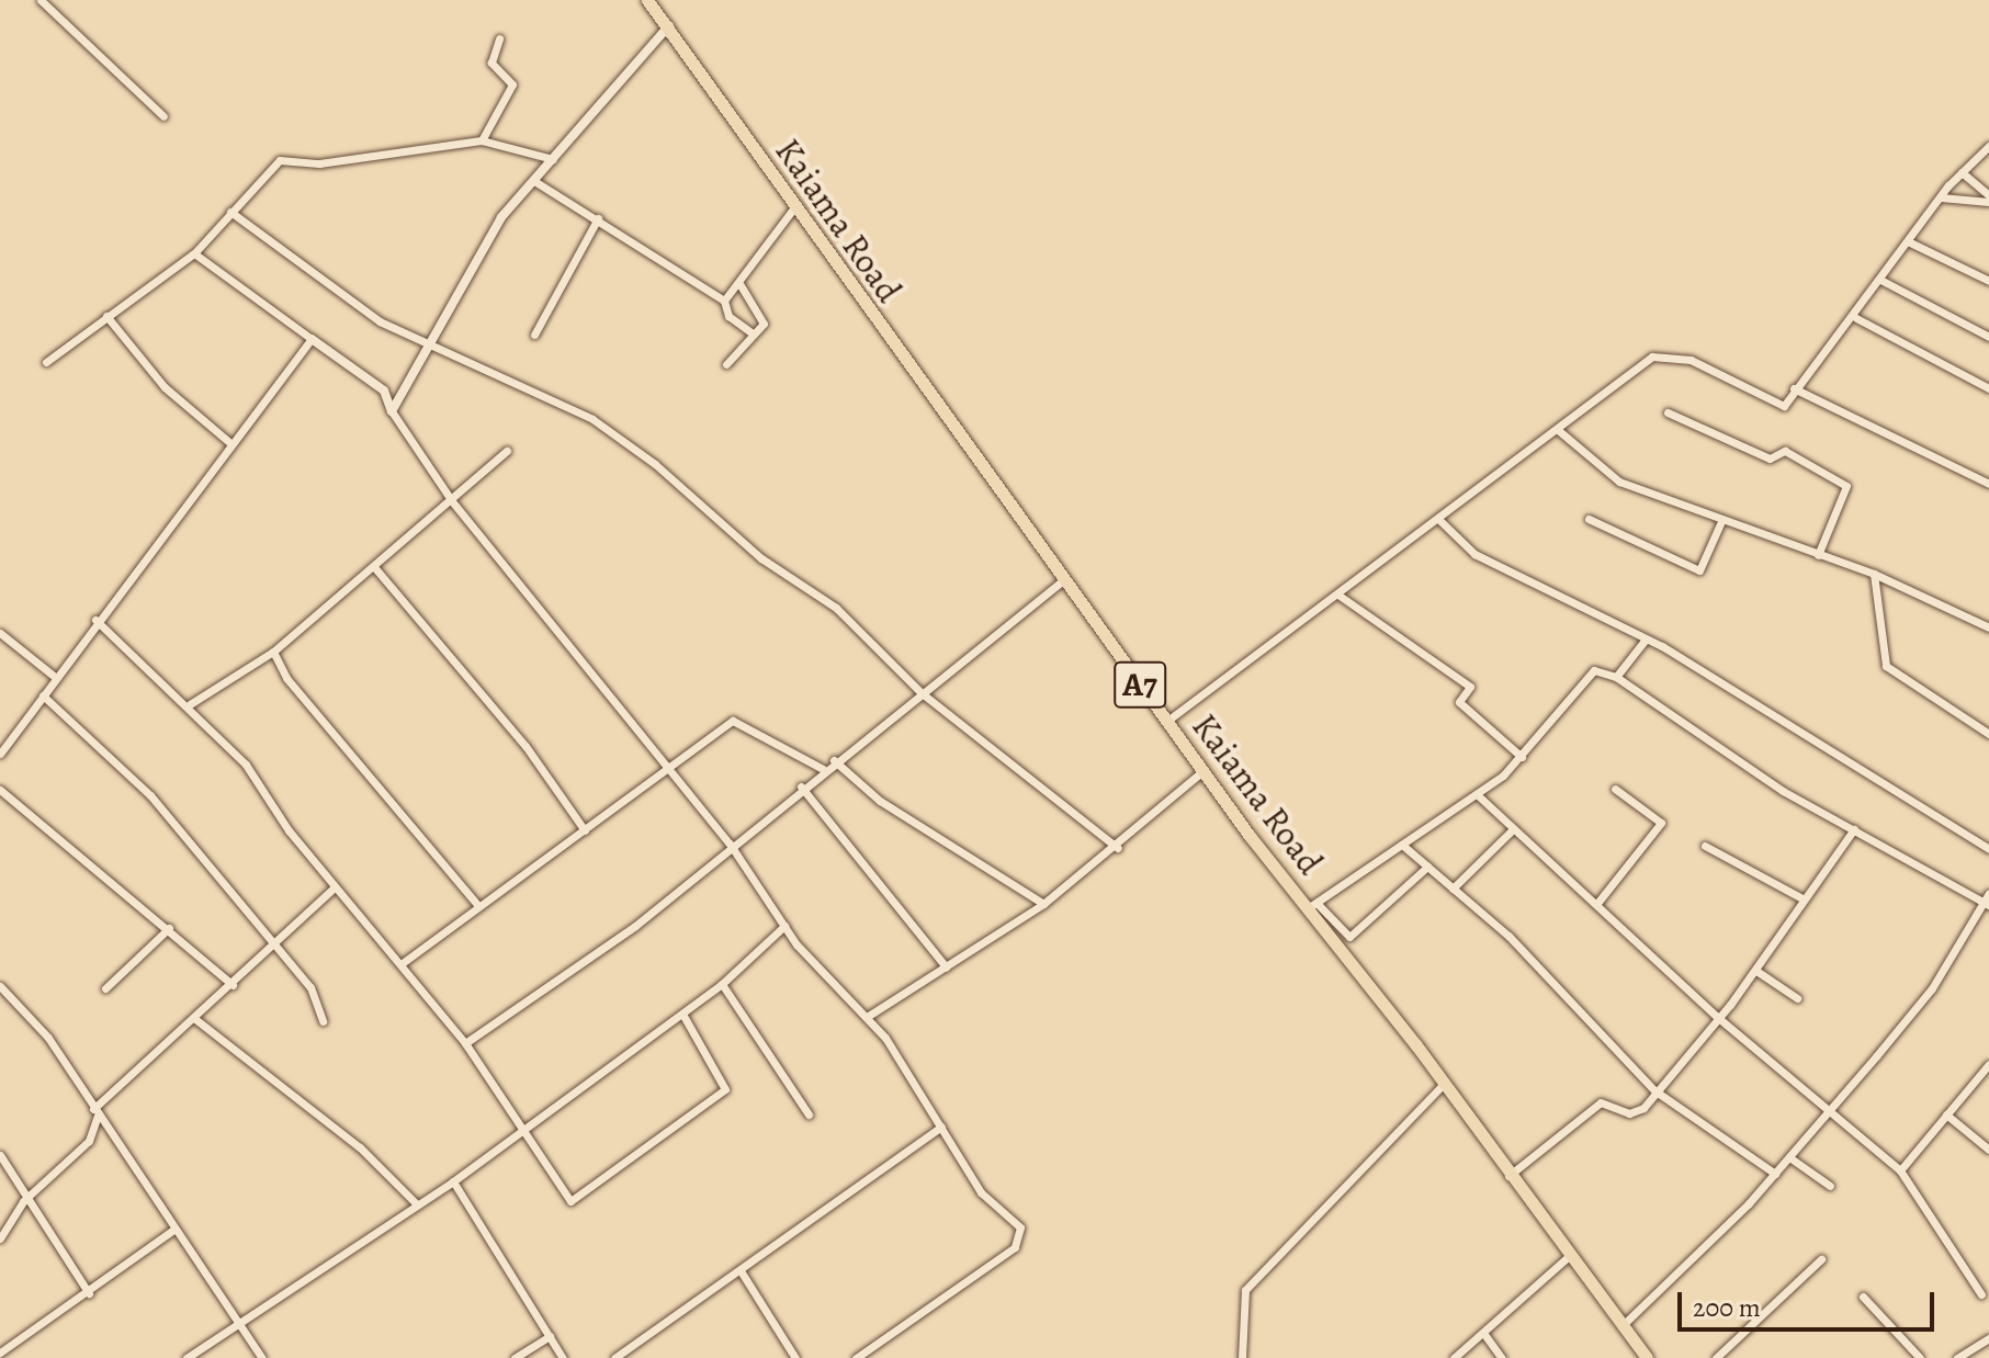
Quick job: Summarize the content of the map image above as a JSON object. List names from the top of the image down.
{
  "streets": {
    "highway": ["Kaiama Road", "A7"]
  },
  "scale_bar": "200 m"
}
